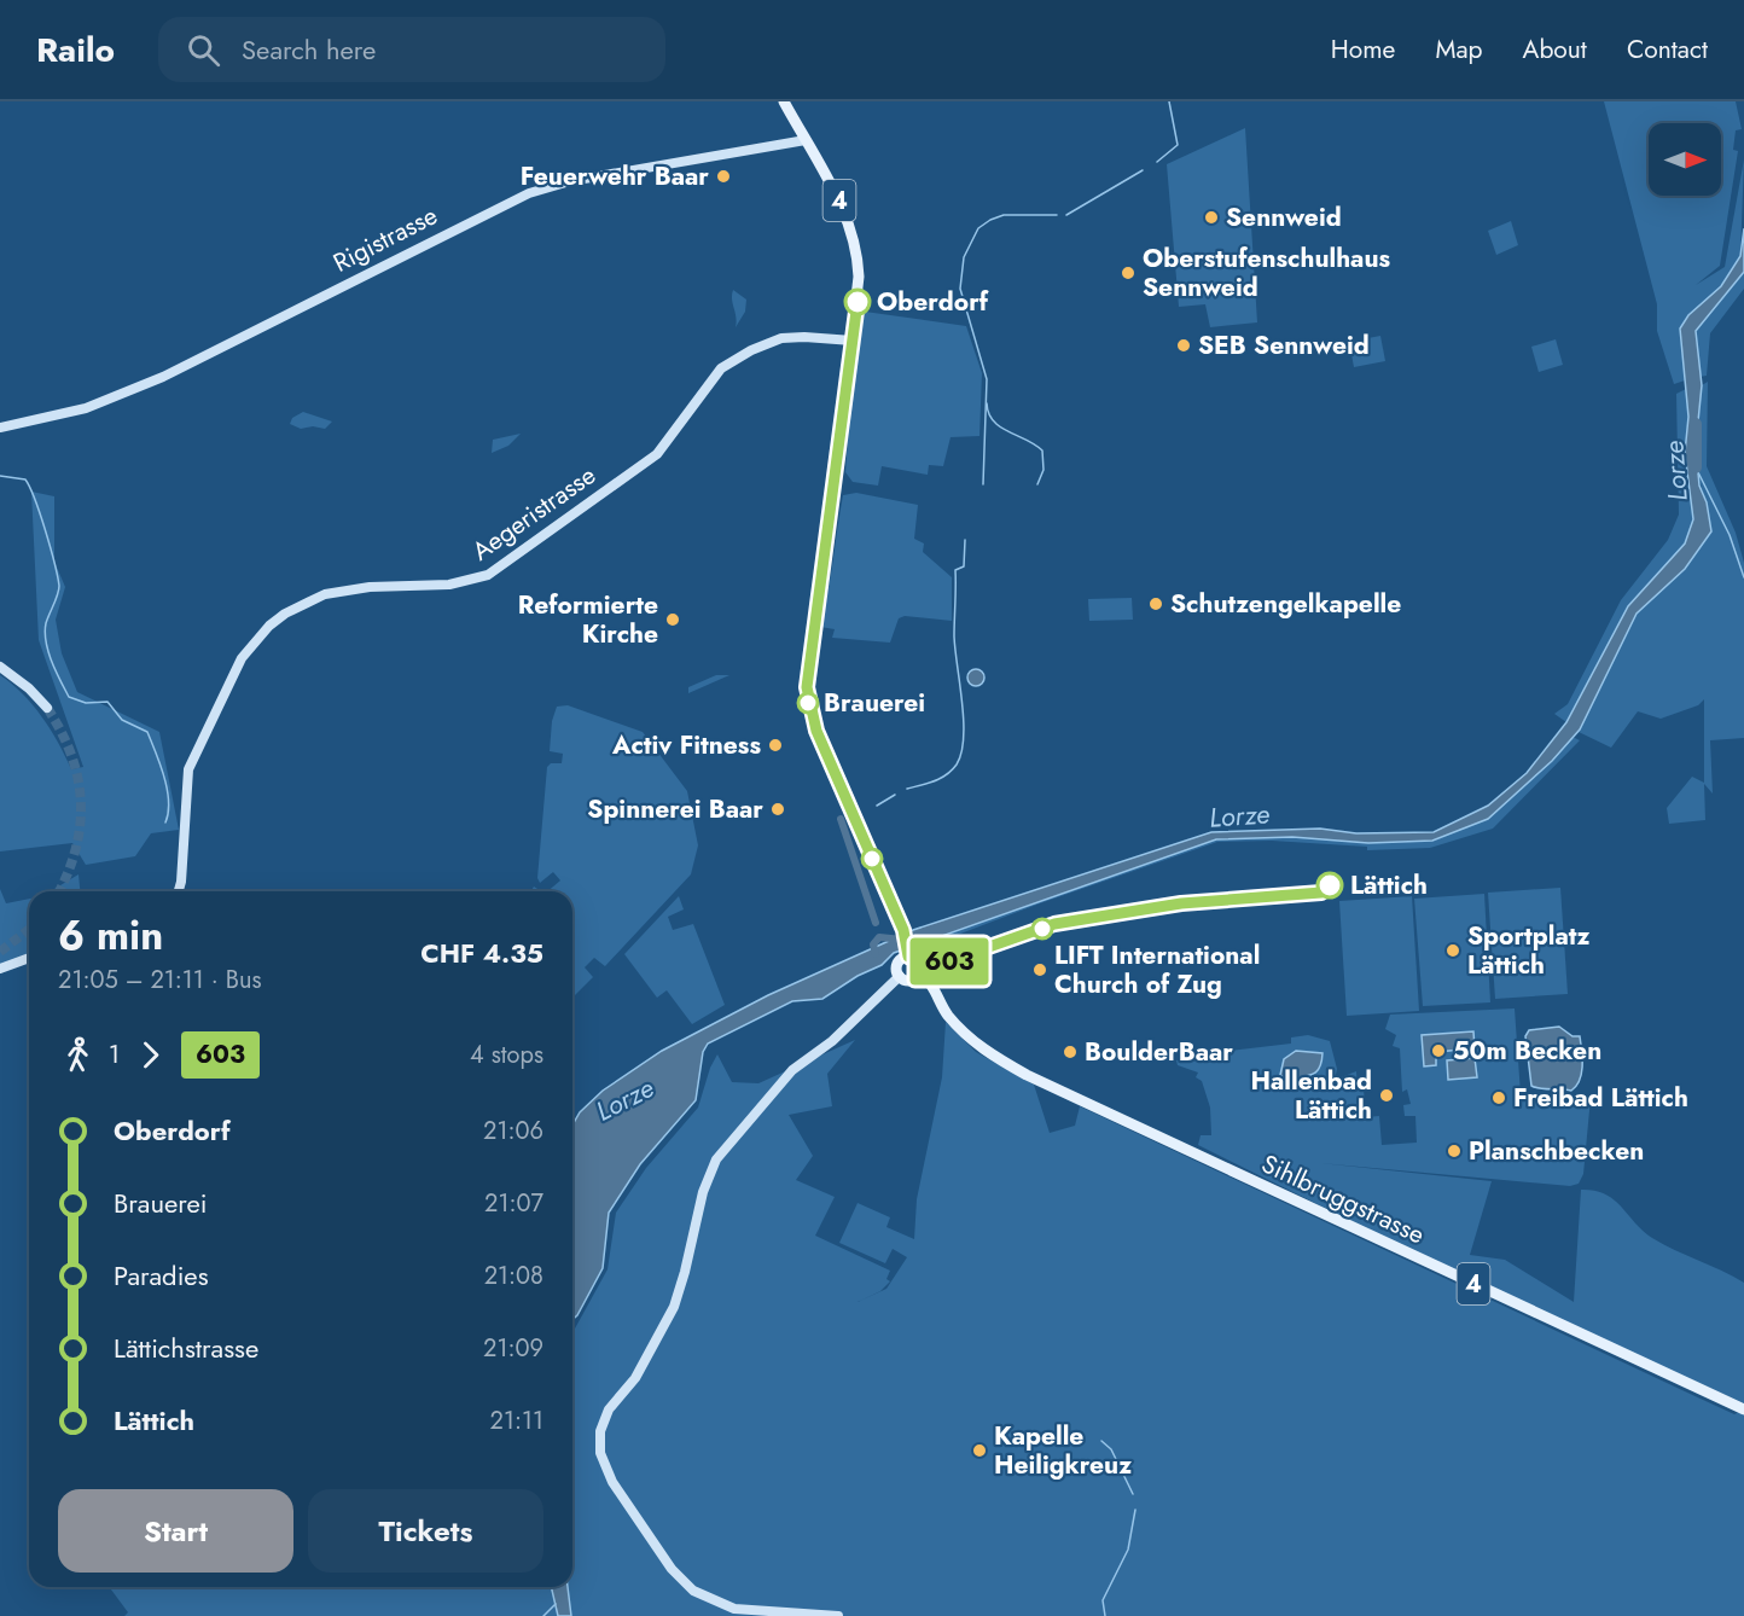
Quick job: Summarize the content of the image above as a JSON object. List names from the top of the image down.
{
  "streets": {
    "main road": ["4", "Sihlbruggstrasse"],
    "street": ["Rigistrasse", "Aegeristrasse"]
  },
  "crossings": [
    ["4", "Rigistrasse"],
    ["4", "Aegeristrasse"]
  ],
  "water": ["Lorze"],
  "places": [
    "Feuerwehr Baar",
    "Sennweid",
    "Oberstufenschulhaus Sennweid",
    "Oberdorf",
    "SEB Sennweid",
    "Schutzengelkapelle",
    "Reformierte Kirche",
    "Brauerei",
    "Activ Fitness",
    "Spinnerei Baar",
    "Lättich",
    "Sportplatz Lättich",
    "LIFT International Church of Zug",
    "50m Becken",
    "BoulderBaar",
    "Hallenbad Lättich",
    "Freibad Lättich",
    "Planschbecken",
    "Kapelle Heiligkreuz"
  ],
  "lines": ["bus line 603"],
  "north": "right",
  "page": {
    "header": "Railo",
    "search": "Search here",
    "nav": [
      "Home",
      "Map",
      "About",
      "Contact"
    ],
    "on_map": "603",
    "heading": ["6 min", "21:05 – 21:11 · Bus", "CHF 4.35"],
    "legs": ["1", "603", "4 stops"],
    "list": [
      {
        "name": "Oberdorf",
        "value": "21:06"
      },
      {
        "name": "Brauerei",
        "value": "21:07"
      },
      {
        "name": "Paradies",
        "value": "21:08"
      },
      {
        "name": "Lättichstrasse",
        "value": "21:09"
      },
      {
        "name": "Lättich",
        "value": "21:11"
      }
    ],
    "buttons": ["Start", "Tickets"]
  }
}
